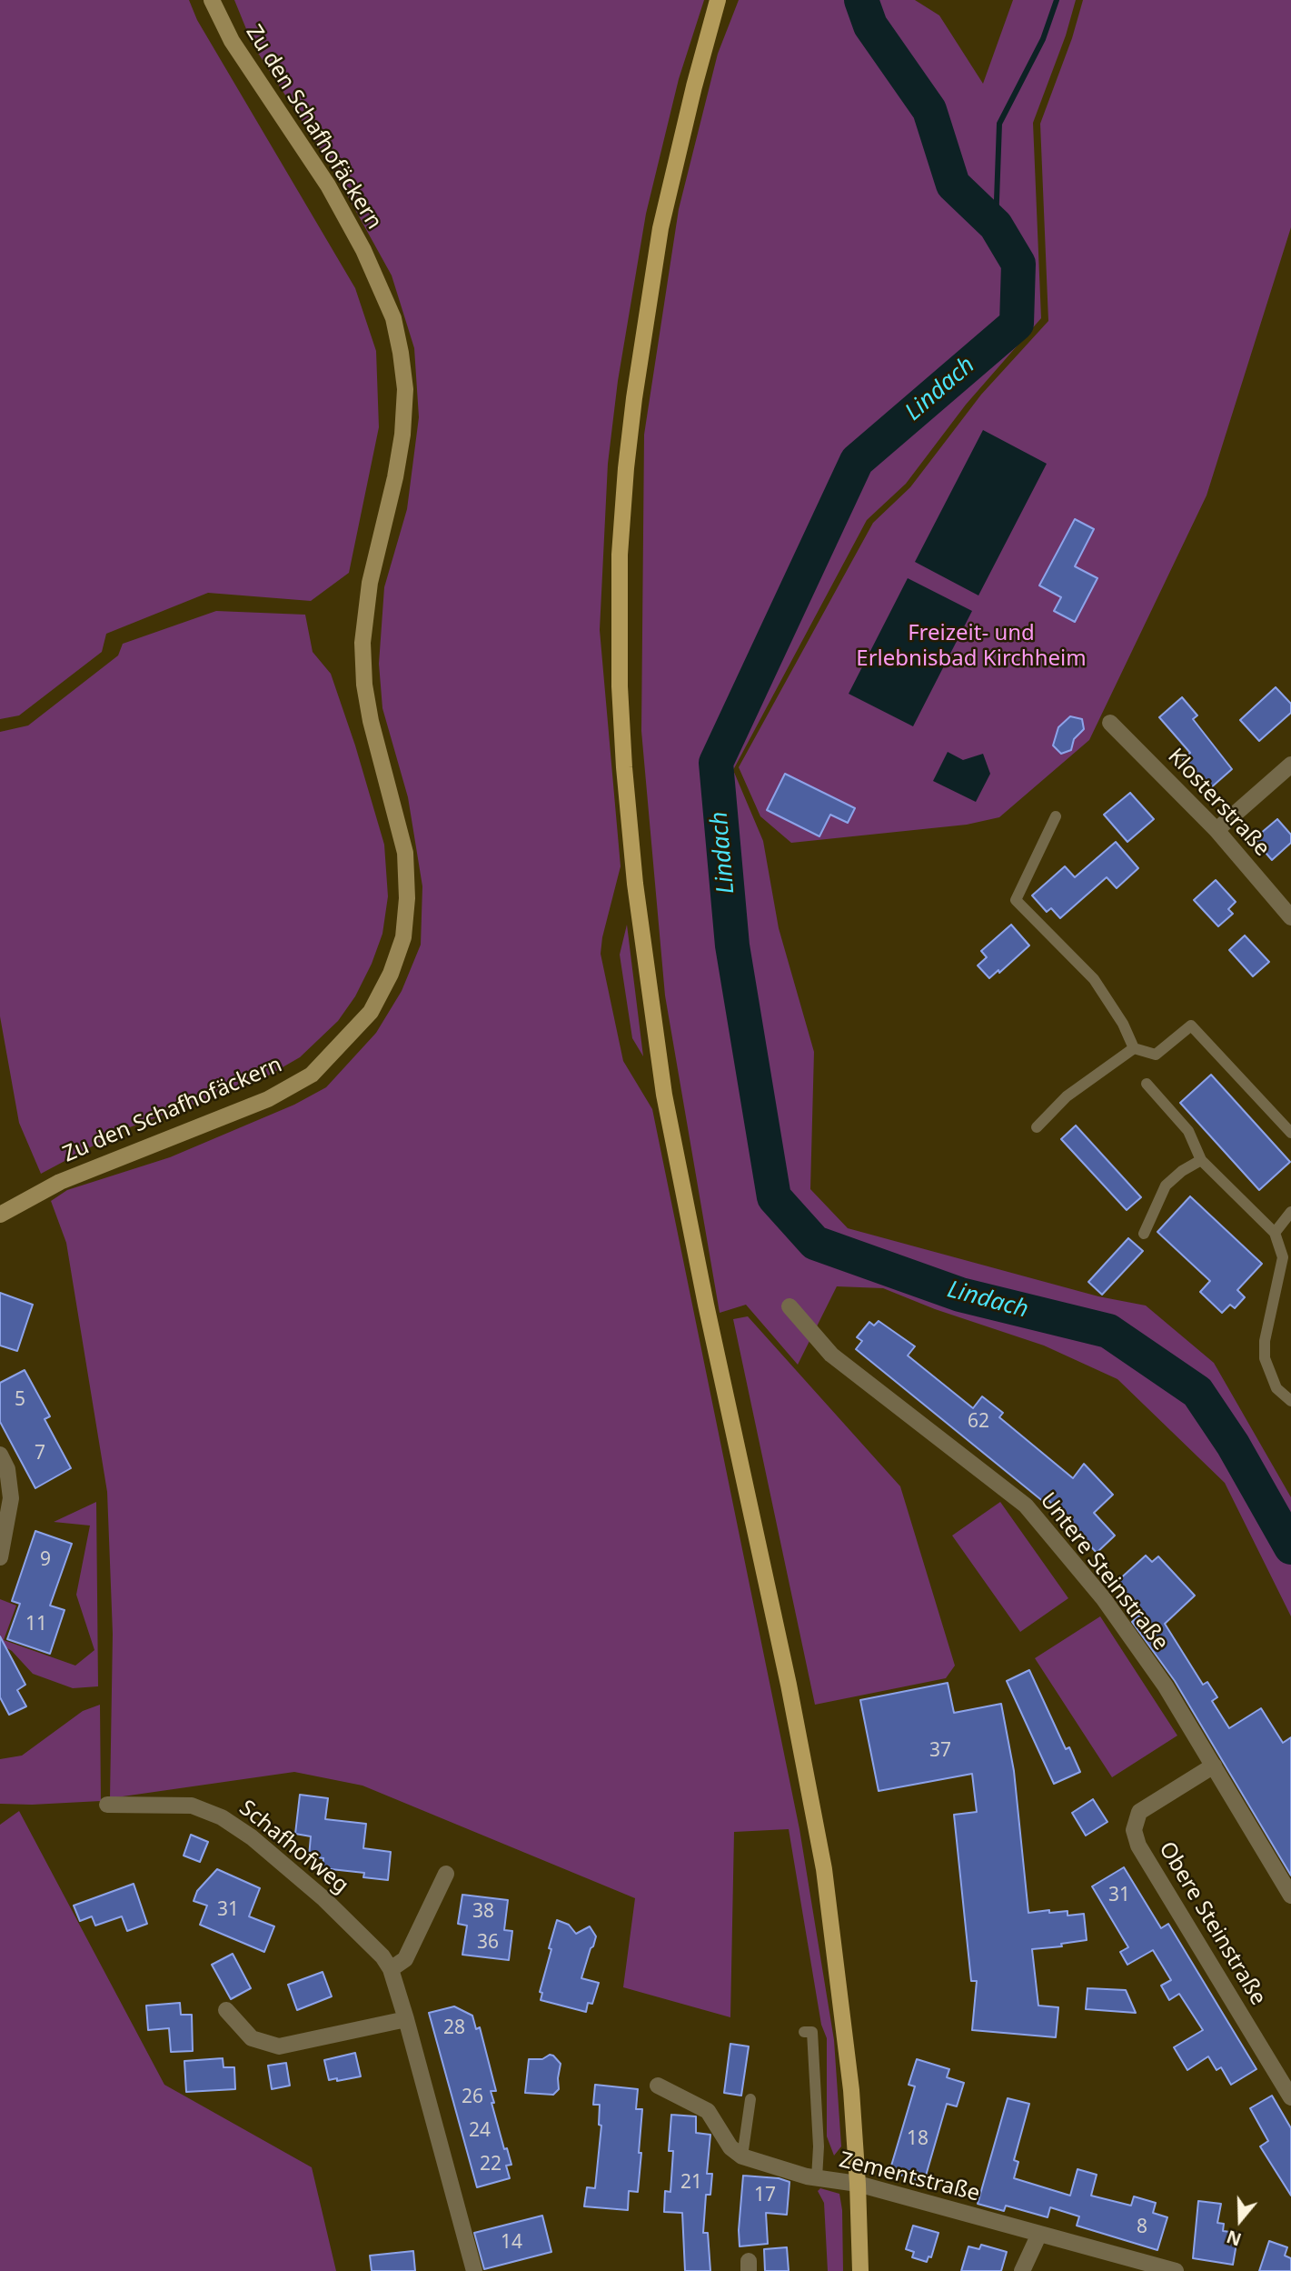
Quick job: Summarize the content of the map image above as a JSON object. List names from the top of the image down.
{
  "streets": {
    "street": [
      "Zu den Schafhofäckern",
      "Klosterstraße",
      "Untere Steinstraße",
      "Schafhofweg",
      "Obere Steinstraße",
      "Zementstraße"
    ]
  },
  "crossings": [
    ["Untere Steinstraße", "Obere Steinstraße"]
  ],
  "water": ["Lindach"],
  "parks": ["Freizeit- und Erlebnisbad Kirchheim"],
  "house_numbers": [
    "5",
    "62",
    "7",
    "9",
    "11",
    "37",
    "31",
    "31",
    "38",
    "36",
    "28",
    "26",
    "24",
    "18",
    "22",
    "21",
    "17",
    "8",
    "14"
  ],
  "north": "bottom"
}
